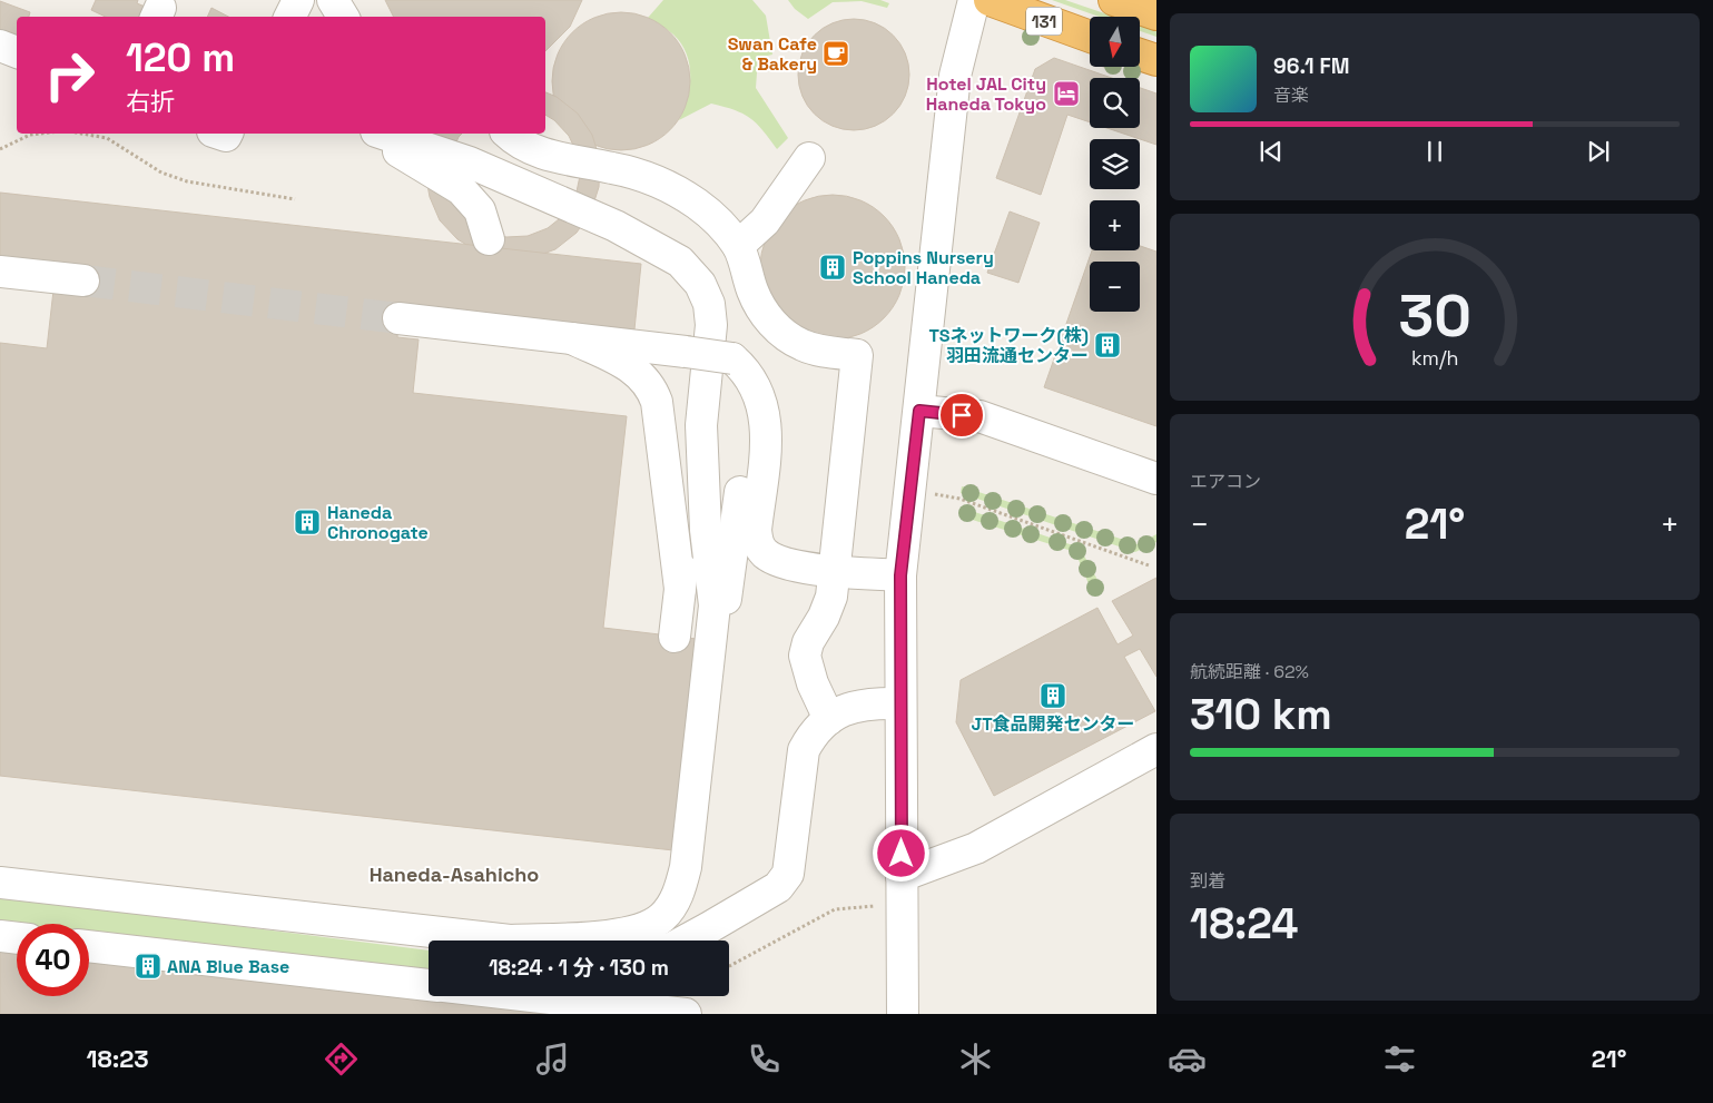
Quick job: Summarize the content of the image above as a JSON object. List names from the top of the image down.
{
  "streets": {
    "highway": ["131"]
  },
  "districts": ["Haneda-Asahicho"],
  "places": {
    "cafe": ["Swan Cafe & Bakery"],
    "hotel": ["Hotel JAL City Haneda Tokyo"],
    "building": [
      "Poppins Nursery School Haneda",
      "TSネットワーク(株) 羽田流通センター",
      "Haneda Chronogate",
      "JT食品開発センター",
      "ANA Blue Base"
    ]
  },
  "north": "bottom",
  "page": {
    "map_buttons": ["+", "−"],
    "turn": ["120 m", "右折"],
    "song": ["96.1 FM", "音楽"],
    "tile": [
      "エアコン",
      ["航続距離 · 62%", "310 km"],
      ["到着", "18:24"]
    ],
    "heat": ["−", "21°", "+"],
    "limit": "40",
    "trip": "18:24 · 1 分 · 130 m",
    "tabs": ["18:23", "21°"],
    "gauge": ["30", "km/h"]
  }
}
